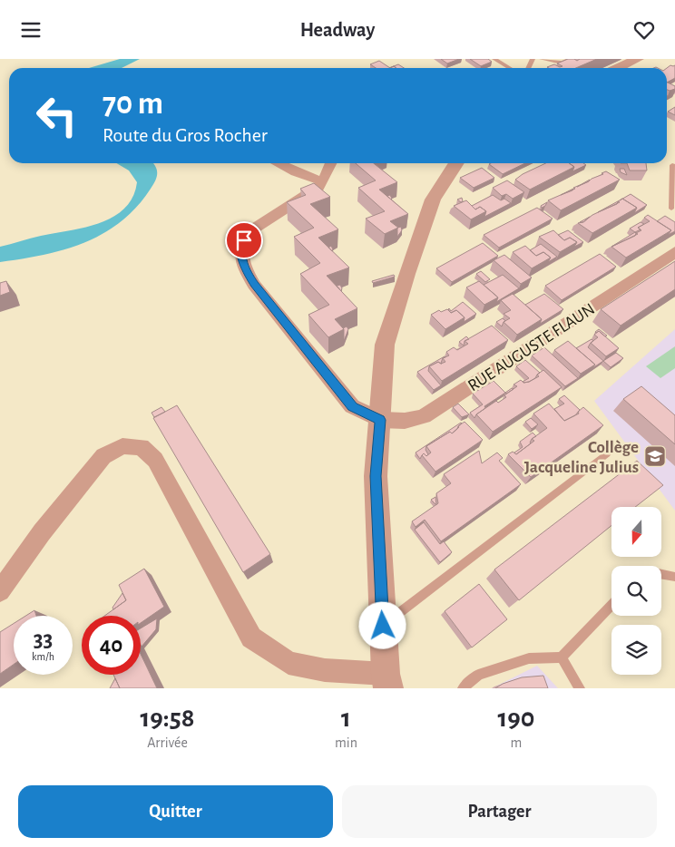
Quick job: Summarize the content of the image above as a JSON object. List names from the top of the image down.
{
  "streets": {
    "street": ["RUE AUGUSTE FLAUN"]
  },
  "places": {
    "school or university": ["Collège Jacqueline Julius"]
  },
  "north": "bottom",
  "page": {
    "header": "Headway",
    "turn": ["70 m", "Route du Gros Rocher"],
    "speed": "33 km/h",
    "limit": "40",
    "eta": [
      "19:58",
      "Arrivée",
      "1",
      "min",
      "190",
      "m"
    ],
    "buttons": ["Quitter", "Partager"]
  }
}
